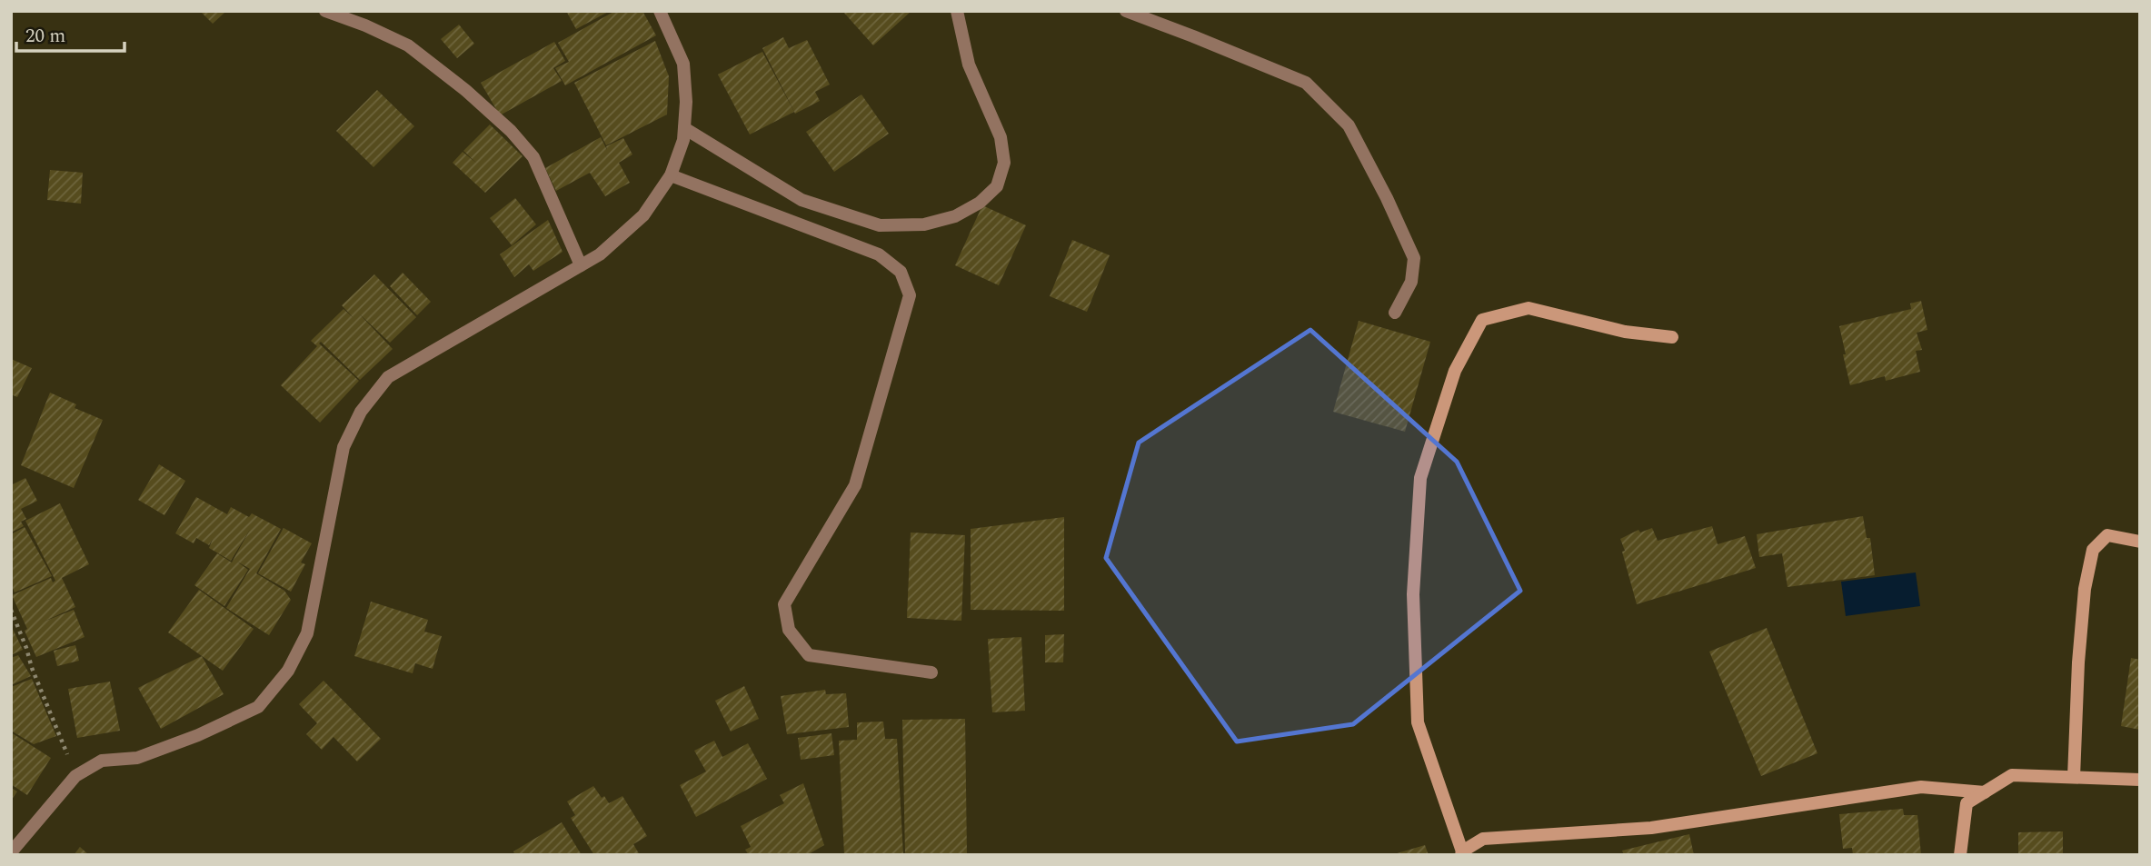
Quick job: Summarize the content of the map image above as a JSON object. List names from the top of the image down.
{
  "scale_bar": "20 m"
}
